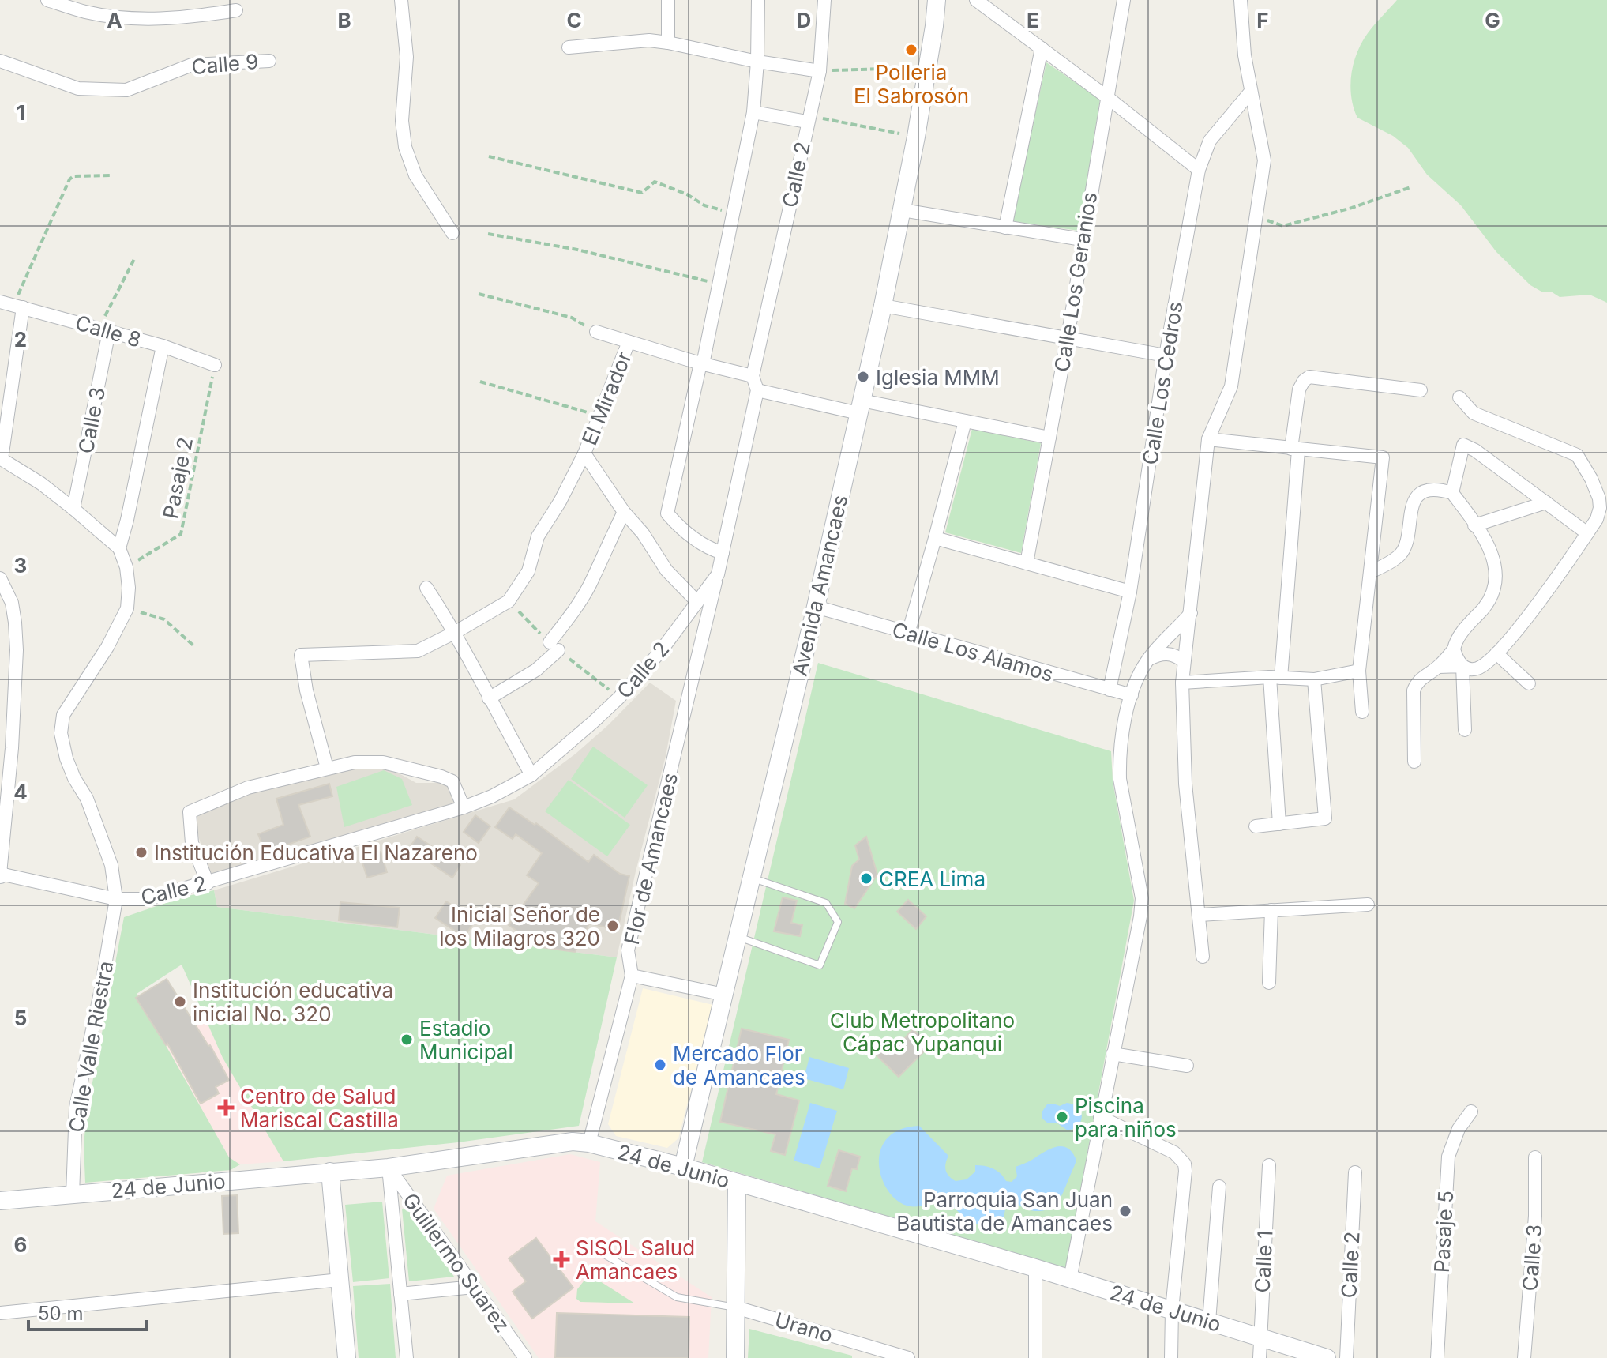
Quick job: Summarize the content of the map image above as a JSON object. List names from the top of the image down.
{
  "streets": {
    "street": [
      "Calle 9",
      "Calle 2",
      "Calle Los Geranios",
      "Calle 8",
      "Calle Los Cedros",
      "El Mirador",
      "Calle 3",
      "Avenida Amancaes",
      "Calle Los Alamos",
      "Flor de Amancaes",
      "Calle Valle Riestra",
      "24 de Junio",
      "Pasaje 5",
      "Calle 1",
      "Guillermo Suarez",
      "Urano"
    ],
    "path": ["Pasaje 2"]
  },
  "crossings": [
    ["Calle 2", "Flor de Amancaes"],
    ["Calle 2", "Calle Valle Riestra"],
    ["Calle 8", "Calle 3"],
    ["Calle 8", "Pasaje 2"],
    ["Calle Los Cedros", "Calle Los Alamos"],
    ["Avenida Amancaes", "Calle Los Alamos"],
    ["Avenida Amancaes", "24 de Junio"],
    ["Flor de Amancaes", "24 de Junio"],
    ["Calle Valle Riestra", "24 de Junio"],
    ["24 de Junio", "Calle 1"],
    ["24 de Junio", "Guillermo Suarez"]
  ],
  "parks": ["Club Metropolitano Cápac Yupanqui"],
  "places": {
    "other": [
      "Polleria El Sabrosón",
      "Iglesia MMM",
      "Institución Educativa El Nazareno",
      "CREA Lima",
      "Inicial Señor de los Milagros 320",
      "Institución educativa inicial No. 320",
      "Estadio Municipal",
      "Mercado Flor de Amancaes",
      "Piscina para niños",
      "Parroquia San Juan Bautista de Amancaes"
    ],
    "health": ["Centro de Salud Mariscal Castilla", "SISOL Salud Amancaes"]
  },
  "scale_bar": "50 m",
  "grid": {
    "columns": [
      "A",
      "B",
      "C",
      "D",
      "E",
      "F",
      "G"
    ],
    "rows": [
      "1",
      "2",
      "3",
      "4",
      "5",
      "6"
    ]
  }
}
